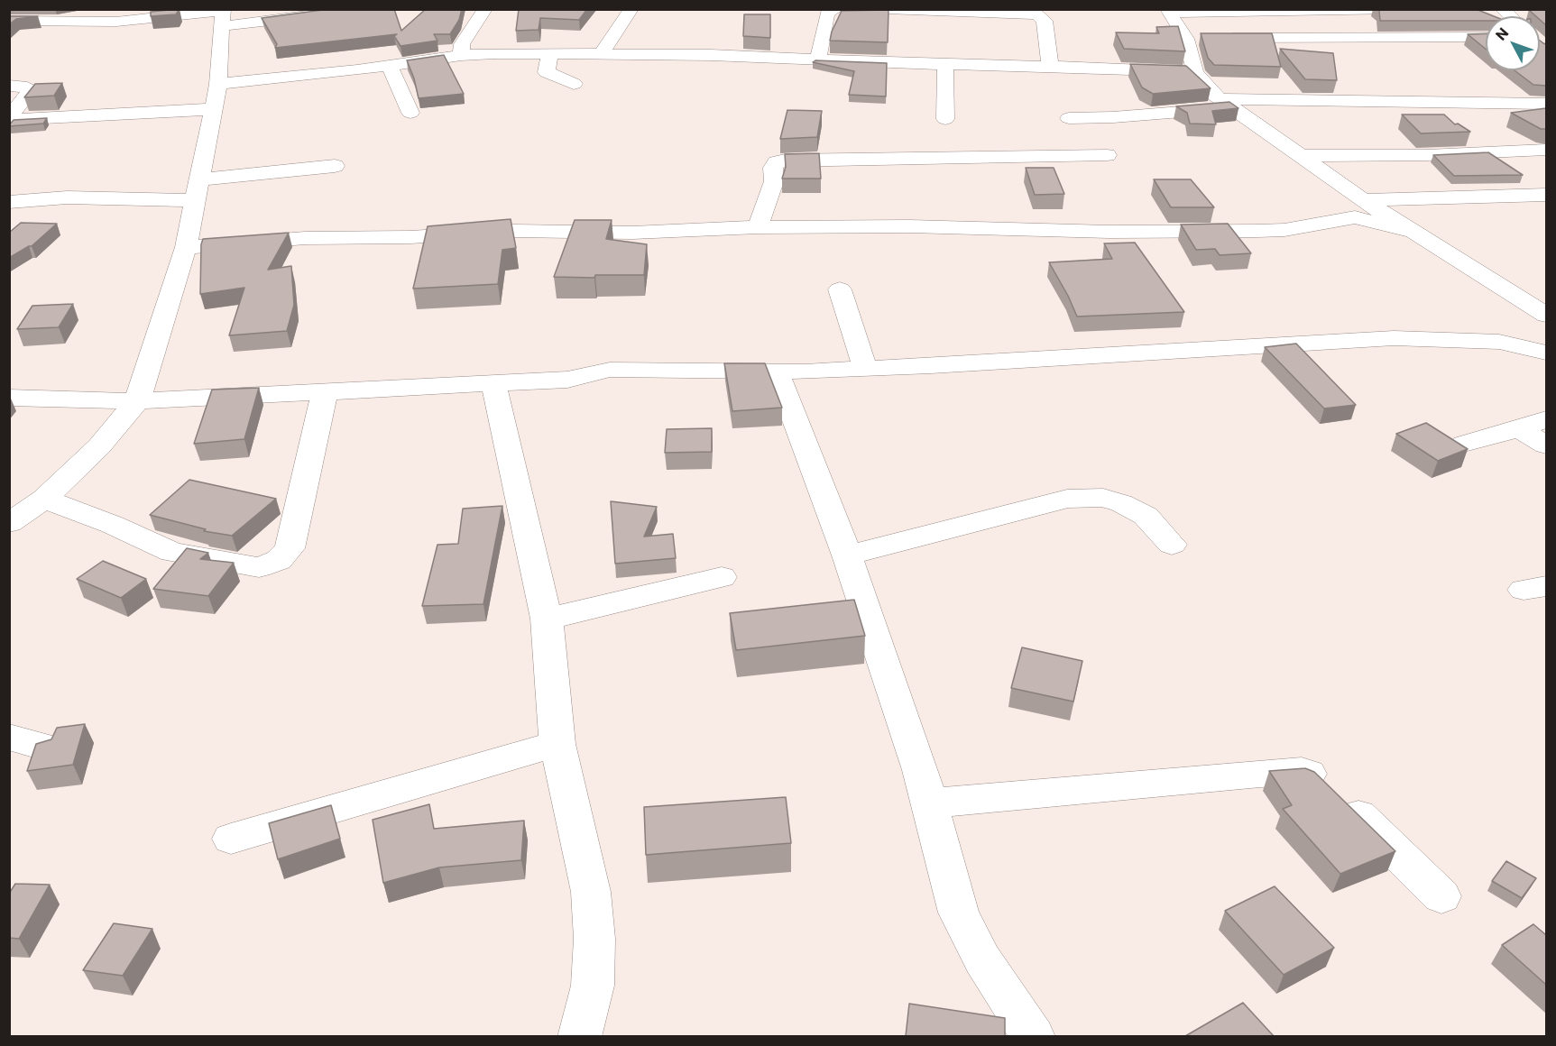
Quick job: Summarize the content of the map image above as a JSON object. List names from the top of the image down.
{
  "north": "top left"
}
